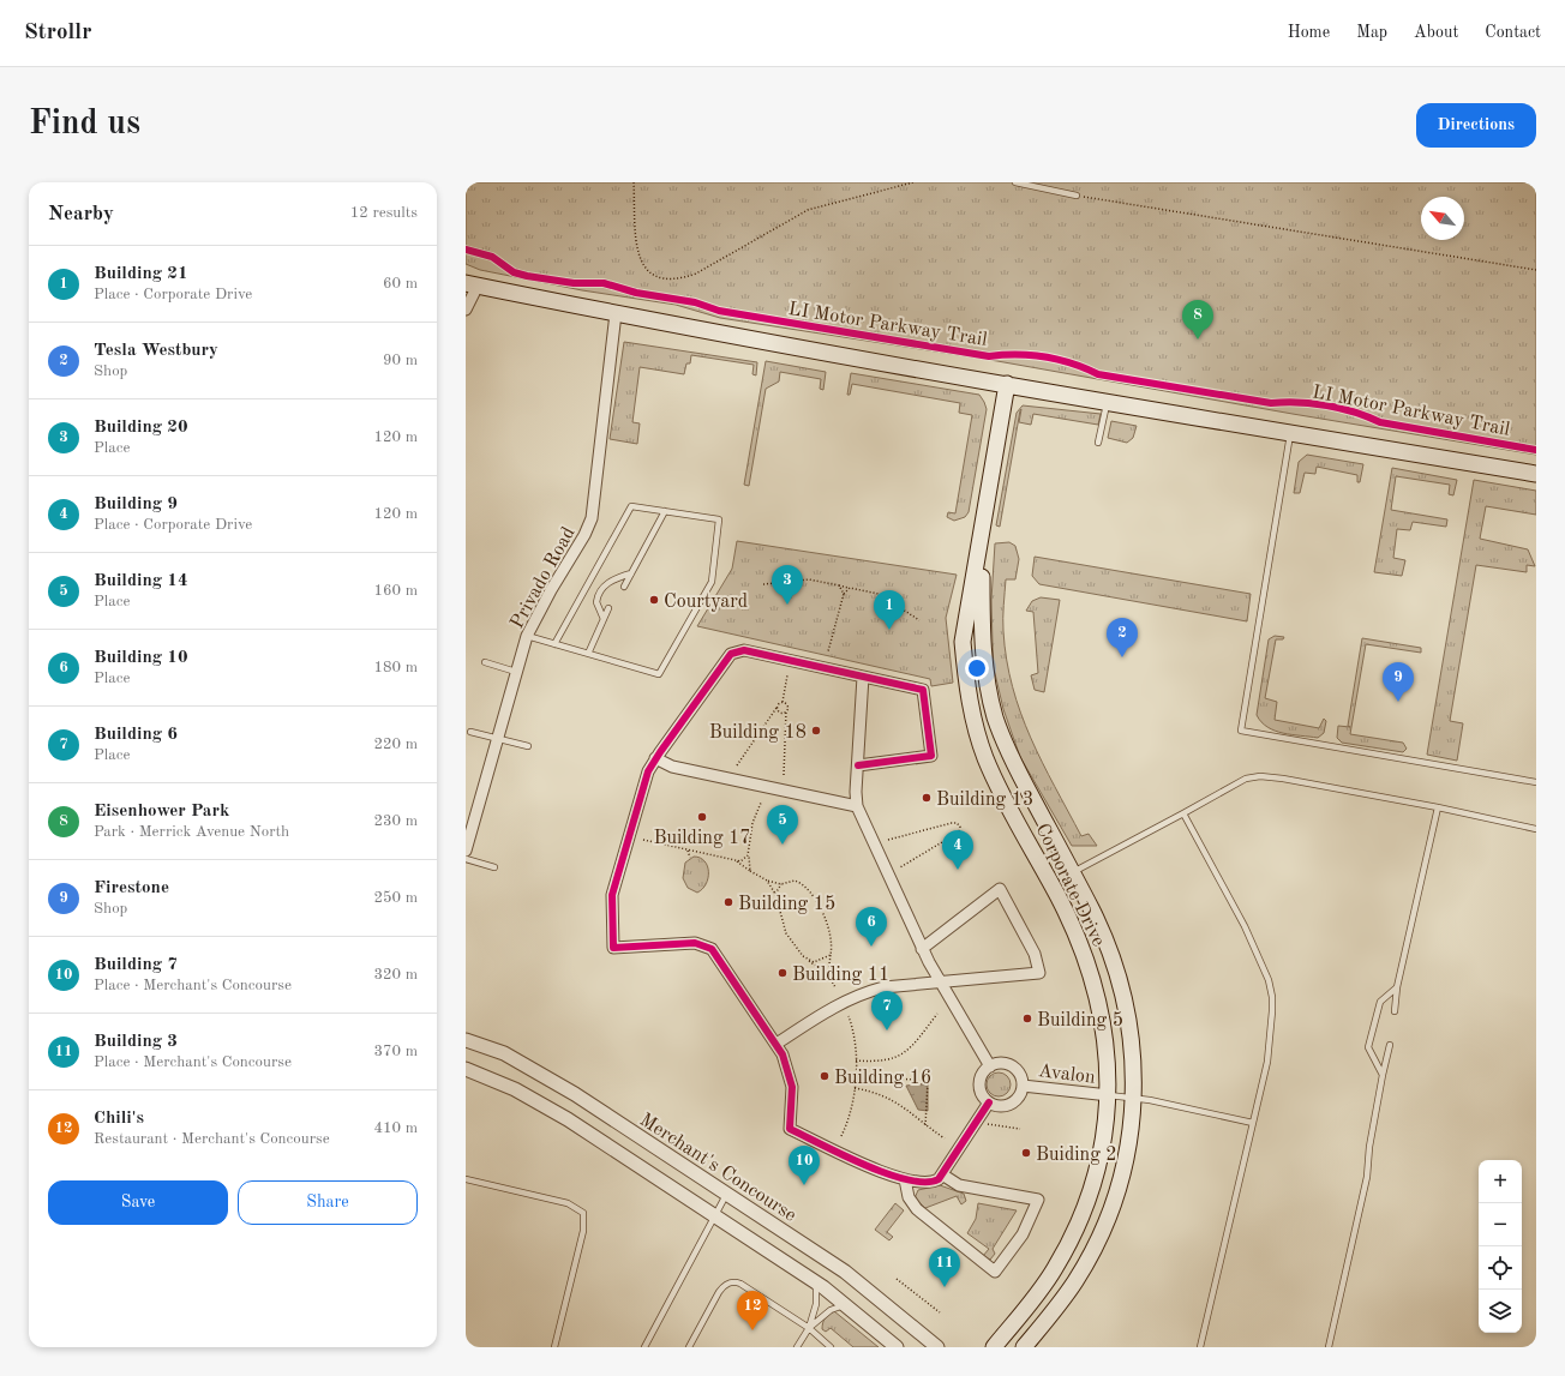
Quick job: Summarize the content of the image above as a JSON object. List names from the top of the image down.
{
  "streets": {
    "main road": ["Corporate Drive"],
    "street": ["Privado Road", "Avalon", "Merchant's Concourse"],
    "cycle path": ["LI Motor Parkway Trail"]
  },
  "crossings": [
    ["Corporate Drive", "Avalon"]
  ],
  "places": [
    "Courtyard",
    "Building 18",
    "Building 13",
    "Building 17",
    "Building 15",
    "Building 11",
    "Building 5",
    "Building 16",
    "Buiding 2"
  ],
  "north": "top left",
  "page": {
    "header": "Strollr",
    "nav": [
      "Home",
      "Map",
      "About",
      "Contact"
    ],
    "buttons": [
      "Directions",
      ["Save", "Share"]
    ],
    "title": "Find us",
    "heading": ["Nearby", "12 results"],
    "list": [
      {
        "mark": "1",
        "name": "Building 21",
        "note": "Place · Corporate Drive",
        "value": "60 m"
      },
      {
        "mark": "2",
        "name": "Tesla Westbury",
        "note": "Shop",
        "value": "90 m"
      },
      {
        "mark": "3",
        "name": "Building 20",
        "note": "Place",
        "value": "120 m"
      },
      {
        "mark": "4",
        "name": "Building 9",
        "note": "Place · Corporate Drive",
        "value": "120 m"
      },
      {
        "mark": "5",
        "name": "Building 14",
        "note": "Place",
        "value": "160 m"
      },
      {
        "mark": "6",
        "name": "Building 10",
        "note": "Place",
        "value": "180 m"
      },
      {
        "mark": "7",
        "name": "Building 6",
        "note": "Place",
        "value": "220 m"
      },
      {
        "mark": "8",
        "name": "Eisenhower Park",
        "note": "Park · Merrick Avenue North",
        "value": "230 m"
      },
      {
        "mark": "9",
        "name": "Firestone",
        "note": "Shop",
        "value": "250 m"
      },
      {
        "mark": "10",
        "name": "Building 7",
        "note": "Place · Merchant's Concourse",
        "value": "320 m"
      },
      {
        "mark": "11",
        "name": "Building 3",
        "note": "Place · Merchant's Concourse",
        "value": "370 m"
      },
      {
        "mark": "12",
        "name": "Chili's",
        "note": "Restaurant · Merchant's Concourse",
        "value": "410 m"
      }
    ],
    "pins": [
      "8",
      "3",
      "1",
      "2",
      "9",
      "5",
      "4",
      "6",
      "7",
      "10",
      "11",
      "12"
    ],
    "map_buttons": ["+", "−"]
  }
}
